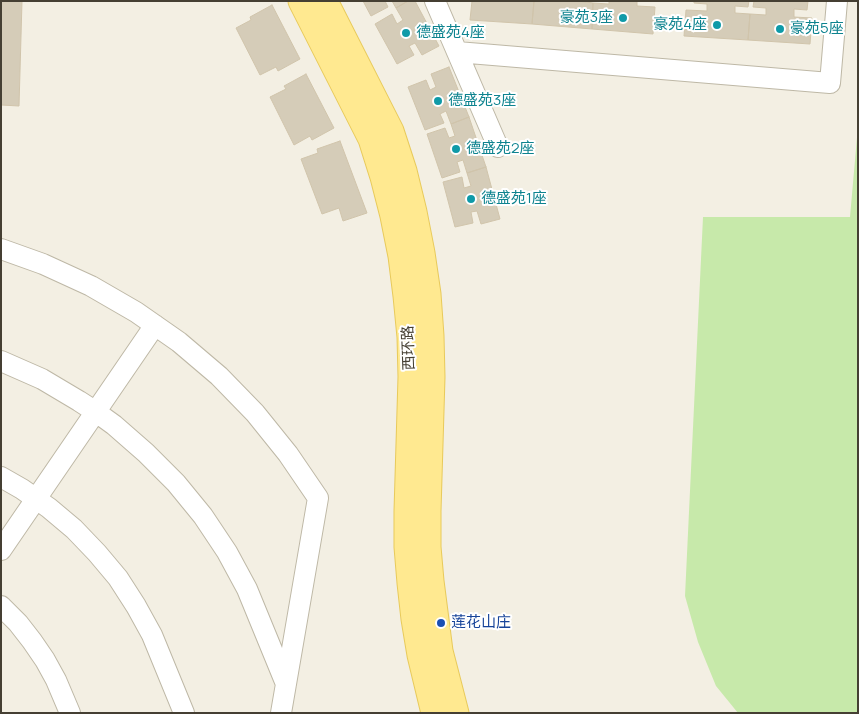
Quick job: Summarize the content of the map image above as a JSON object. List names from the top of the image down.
{
  "streets": {
    "main road": ["西环路"]
  },
  "places": [
    "豪苑3座",
    "豪苑4座",
    "豪苑5座",
    "德盛苑4座",
    "德盛苑3座",
    "德盛苑2座",
    "德盛苑1座",
    "莲花山庄"
  ]
}
